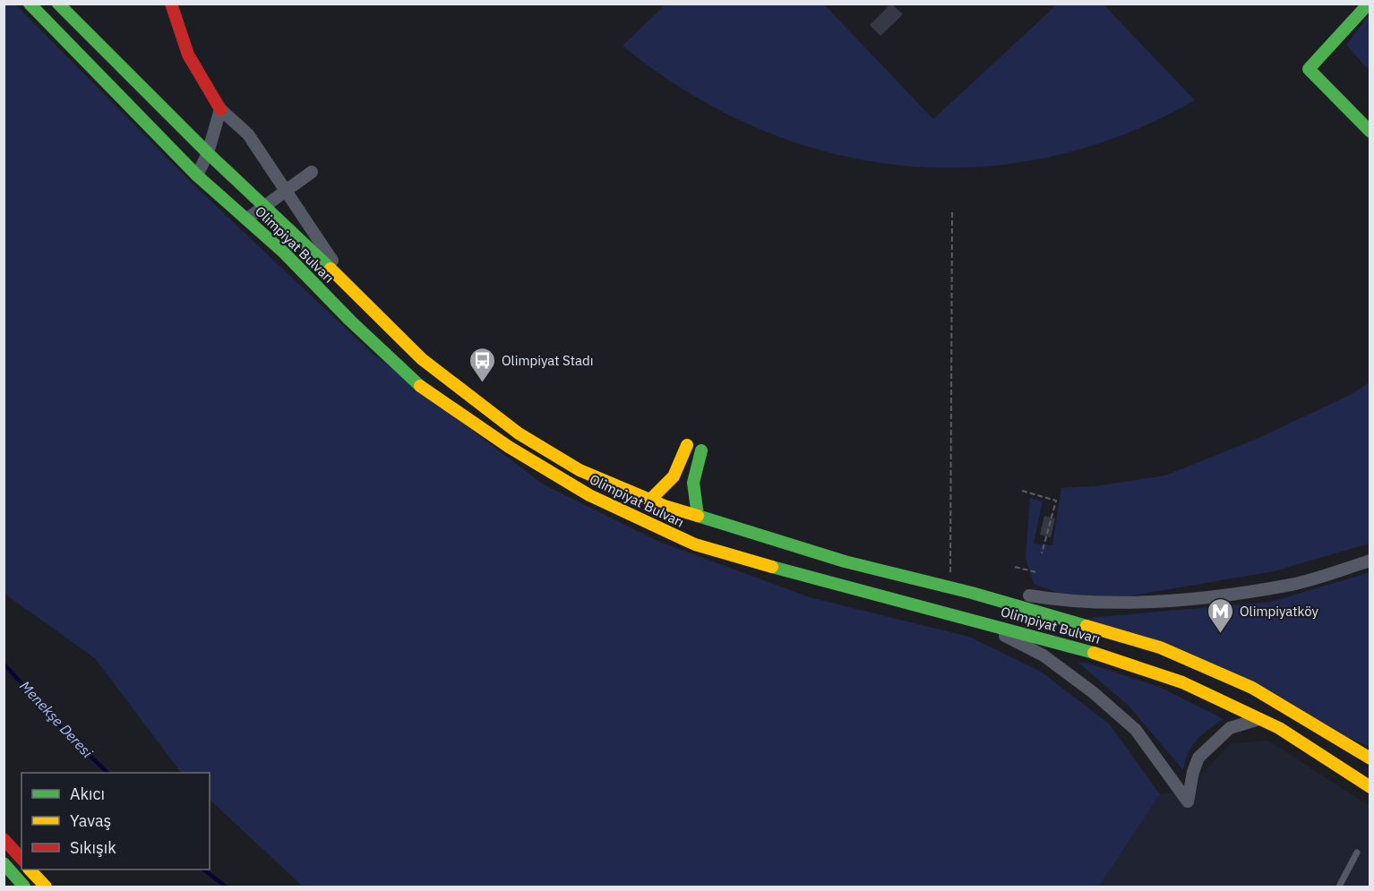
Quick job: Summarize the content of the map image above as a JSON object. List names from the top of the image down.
{
  "streets": {
    "main road": ["Olimpiyat Bulvarı"]
  },
  "water": ["Menekşe Deresi"],
  "places": {
    "bus stop": ["Olimpiyat Stadı"],
    "metro station": ["Olimpiyatköy"]
  },
  "legend": ["Akıcı", "Yavaş", "Sıkışık"]
}
